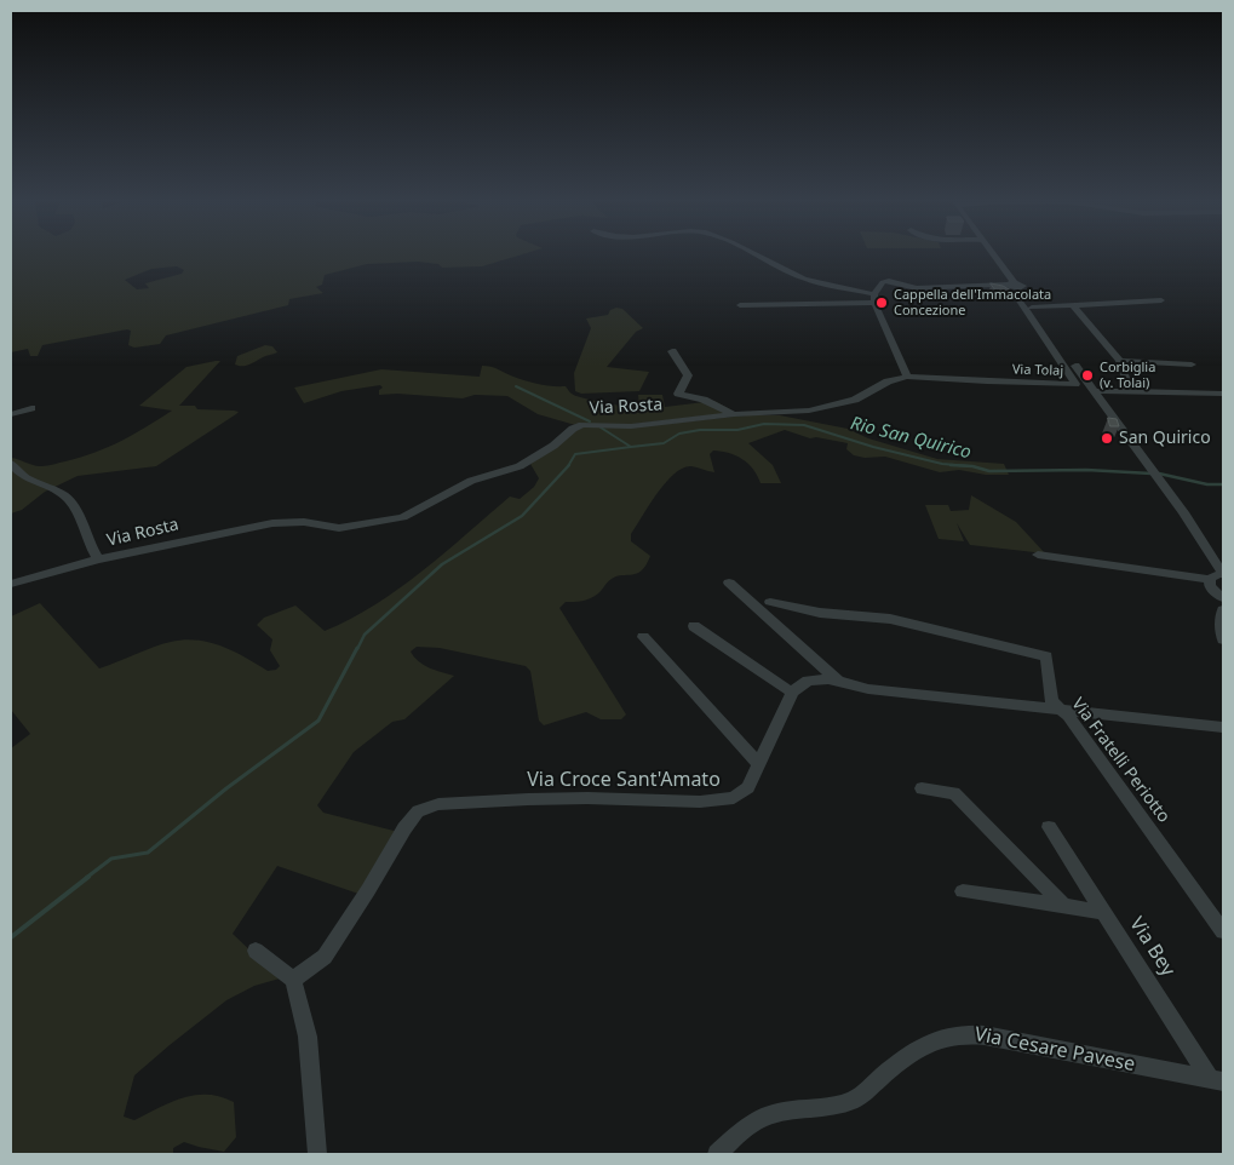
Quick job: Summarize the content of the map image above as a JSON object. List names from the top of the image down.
{
  "streets": {
    "street": [
      "Via Tolaj",
      "Via Rosta",
      "Via Fratelli Periotto",
      "Via Croce Sant'Amato",
      "Via Bey",
      "Via Cesare Pavese"
    ]
  },
  "crossings": [
    ["Via Tolaj", "Via Rosta"],
    ["Via Bey", "Via Cesare Pavese"]
  ],
  "water": ["Rio San Quirico"],
  "places": ["Cappella dell'Immacolata Concezione", "Corbiglia (v. Tolai)", "San Quirico"]
}
